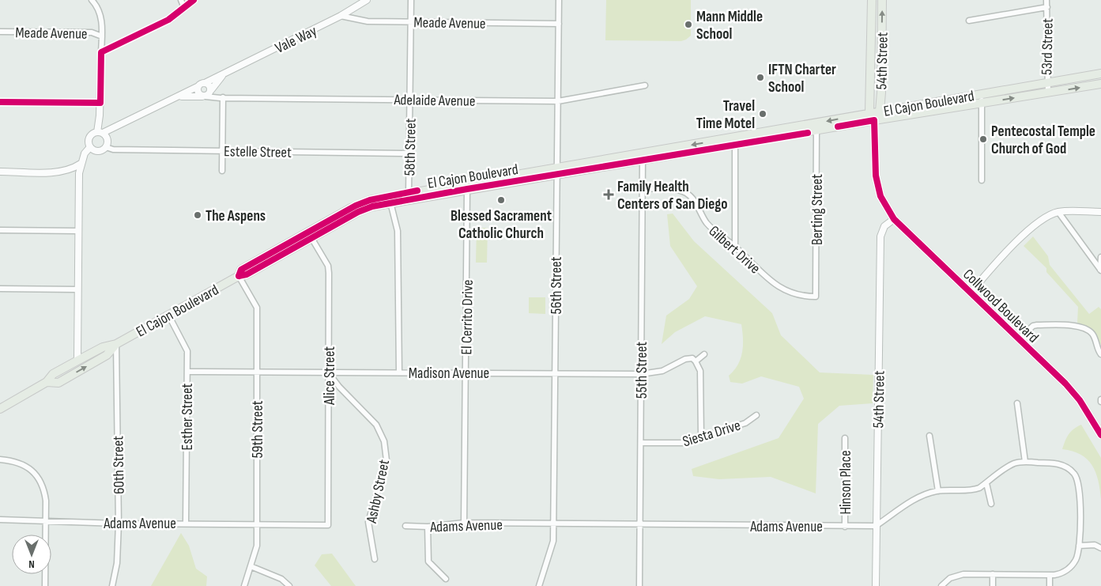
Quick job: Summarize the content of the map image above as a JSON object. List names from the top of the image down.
{
  "streets": {
    "main road": ["54th Street", "El Cajon Boulevard", "Collwood Boulevard"],
    "street": [
      "Meade Avenue",
      "Vale Way",
      "53rd Street",
      "Adelaide Avenue",
      "58th Street",
      "Estelle Street",
      "Berting Street",
      "Gilbert Drive",
      "56th Street",
      "El Cerrito Drive",
      "55th Street",
      "Madison Avenue",
      "Alice Street",
      "Esther Street",
      "59th Street",
      "Siesta Drive",
      "60th Street",
      "Hinson Place",
      "Ashby Street",
      "Adams Avenue"
    ]
  },
  "crossings": [
    ["Meade Avenue", "Vale Way"],
    ["Meade Avenue", "58th Street"],
    ["Meade Avenue", "56th Street"],
    ["Vale Way", "Adelaide Avenue"],
    ["Vale Way", "Estelle Street"],
    ["53rd Street", "El Cajon Boulevard"],
    ["54th Street", "El Cajon Boulevard"],
    ["54th Street", "Collwood Boulevard"],
    ["54th Street", "Adams Avenue"],
    ["Adelaide Avenue", "58th Street"],
    ["Adelaide Avenue", "56th Street"],
    ["El Cajon Boulevard", "58th Street"],
    ["El Cajon Boulevard", "Berting Street"],
    ["El Cajon Boulevard", "56th Street"],
    ["El Cajon Boulevard", "Collwood Boulevard"],
    ["El Cajon Boulevard", "El Cerrito Drive"],
    ["El Cajon Boulevard", "55th Street"],
    ["El Cajon Boulevard", "Alice Street"],
    ["El Cajon Boulevard", "Esther Street"],
    ["El Cajon Boulevard", "59th Street"],
    ["El Cajon Boulevard", "60th Street"],
    ["58th Street", "Estelle Street"],
    ["Berting Street", "Gilbert Drive"],
    ["Gilbert Drive", "55th Street"],
    ["56th Street", "Madison Avenue"],
    ["56th Street", "Adams Avenue"],
    ["El Cerrito Drive", "Madison Avenue"],
    ["El Cerrito Drive", "Adams Avenue"],
    ["55th Street", "Madison Avenue"],
    ["55th Street", "Siesta Drive"],
    ["55th Street", "Adams Avenue"],
    ["Madison Avenue", "Alice Street"],
    ["Madison Avenue", "Esther Street"],
    ["Madison Avenue", "59th Street"],
    ["Madison Avenue", "Ashby Street"],
    ["Alice Street", "Ashby Street"],
    ["Alice Street", "Adams Avenue"],
    ["Esther Street", "Adams Avenue"],
    ["59th Street", "Adams Avenue"],
    ["60th Street", "Adams Avenue"],
    ["Hinson Place", "Adams Avenue"]
  ],
  "places": {
    "other": [
      "Mann Middle School",
      "IFTN Charter School",
      "Travel Time Motel",
      "Pentecostal Temple Church of God",
      "Blessed Sacrament Catholic Church",
      "The Aspens"
    ],
    "health": ["Family Health Centers of San Diego"]
  },
  "north": "bottom"
}
